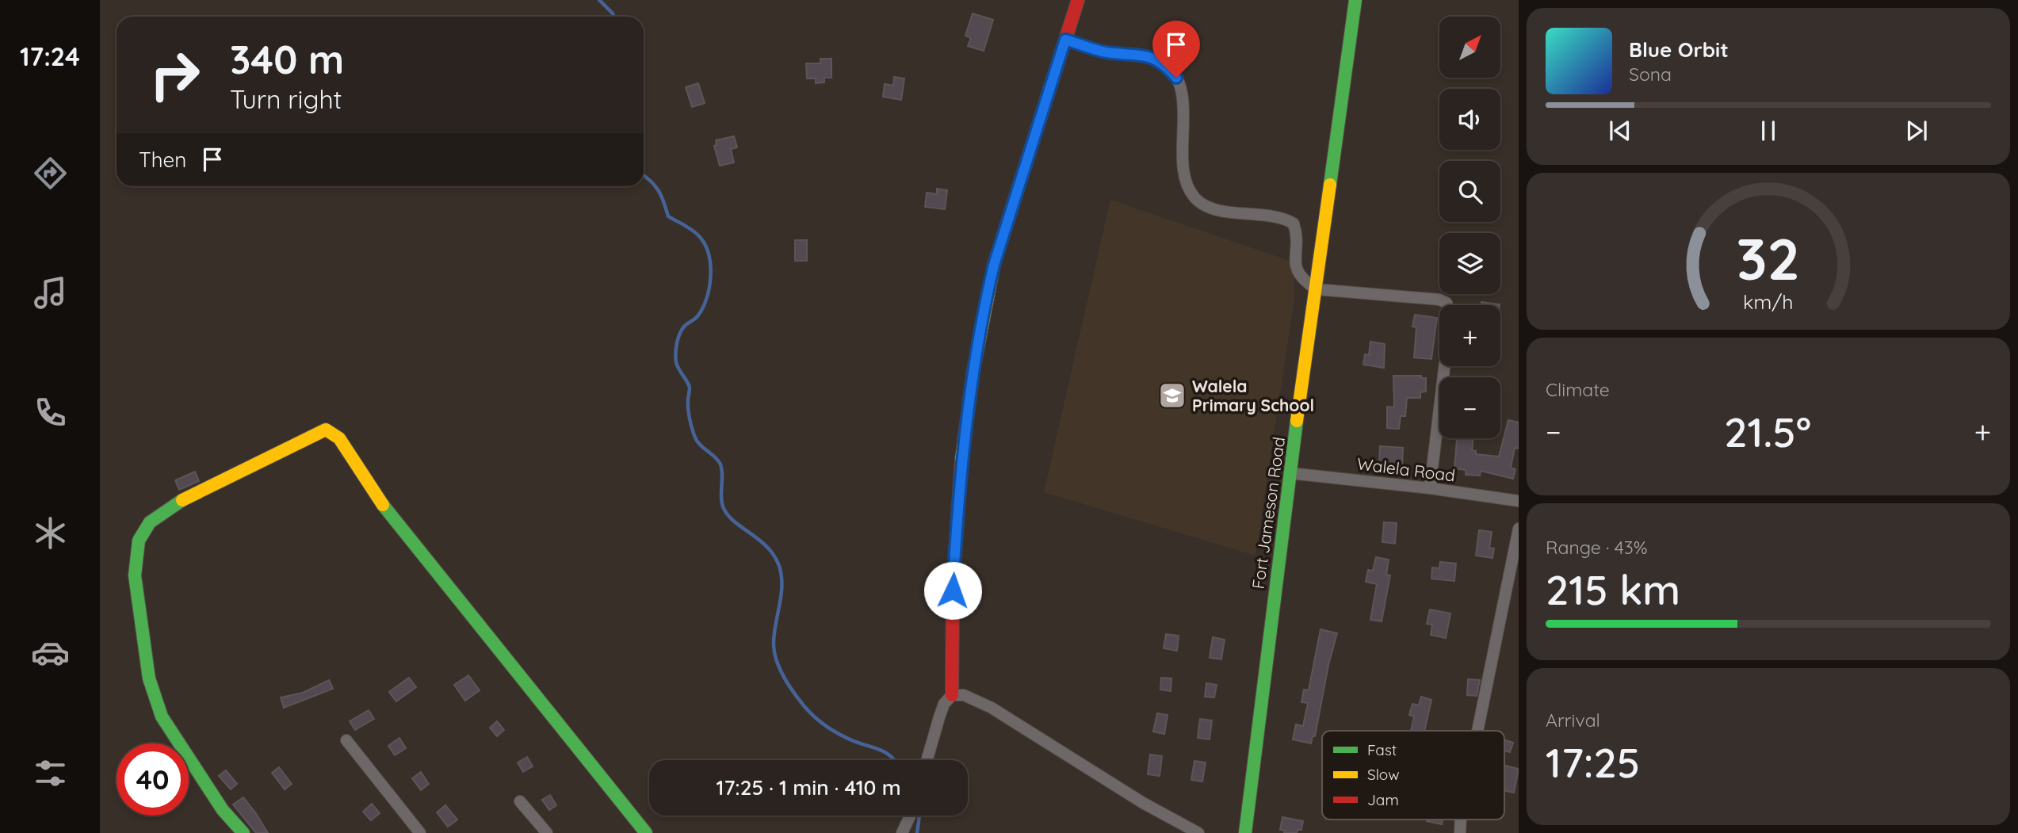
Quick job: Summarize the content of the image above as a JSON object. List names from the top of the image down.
{
  "streets": {
    "street": ["Walela Road", "Fort Jameson Road"]
  },
  "crossings": [
    ["Walela Road", "Fort Jameson Road"]
  ],
  "places": {
    "school or university": ["Walela Primary School"]
  },
  "legend": ["Fast", "Slow", "Jam"],
  "north": "top right",
  "page": {
    "tabs": "17:24",
    "map_buttons": ["+", "−"],
    "turn": ["340 m", "Turn right"],
    "song": ["Blue Orbit", "Sona"],
    "then": "Then",
    "tile": [
      "Climate",
      ["Range · 43%", "215 km"],
      ["Arrival", "17:25"]
    ],
    "heat": ["−", "21.5°", "+"],
    "limit": "40",
    "trip": "17:25 · 1 min · 410 m",
    "gauge": ["32", "km/h"]
  }
}
